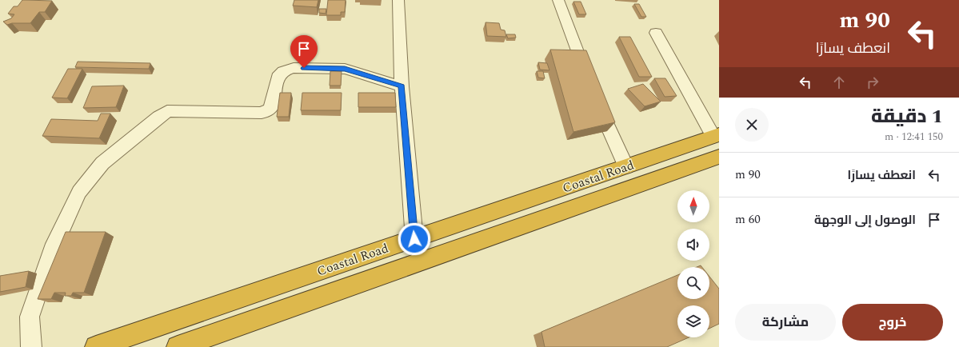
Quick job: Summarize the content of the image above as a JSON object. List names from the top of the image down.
{
  "streets": {
    "highway": ["Coastal Road"]
  },
  "north": "top",
  "page": {
    "turn": ["90 m", "انعطف يسارًا"],
    "heading": ["1 دقيقة", "150 m · 12:41"],
    "list": [
      {
        "name": "انعطف يسارًا",
        "value": "90 m"
      },
      {
        "name": "الوصول إلى الوجهة",
        "value": "60 m"
      }
    ],
    "buttons": ["خروج", "مشاركة"]
  }
}
